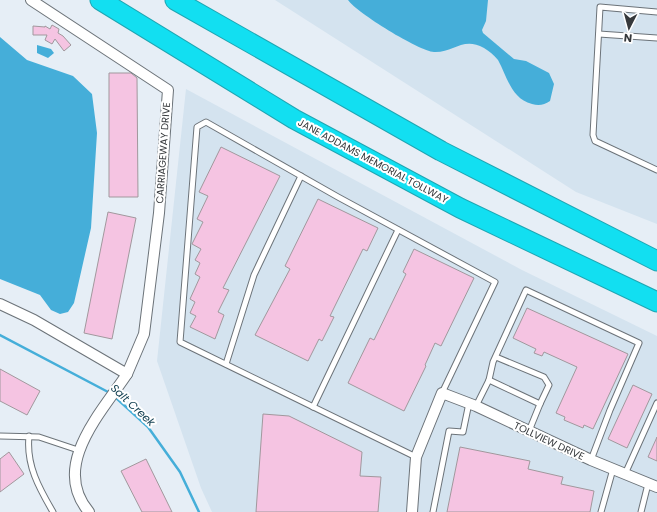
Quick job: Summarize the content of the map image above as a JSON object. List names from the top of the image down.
{
  "streets": {
    "highway": ["JANE ADDAMS MEMORIAL TOLLWAY"],
    "street": ["CARRIAGEWAY DRIVE", "TOLLVIEW DRIVE"]
  },
  "water": ["Salt Creek"],
  "north": "bottom"
}
